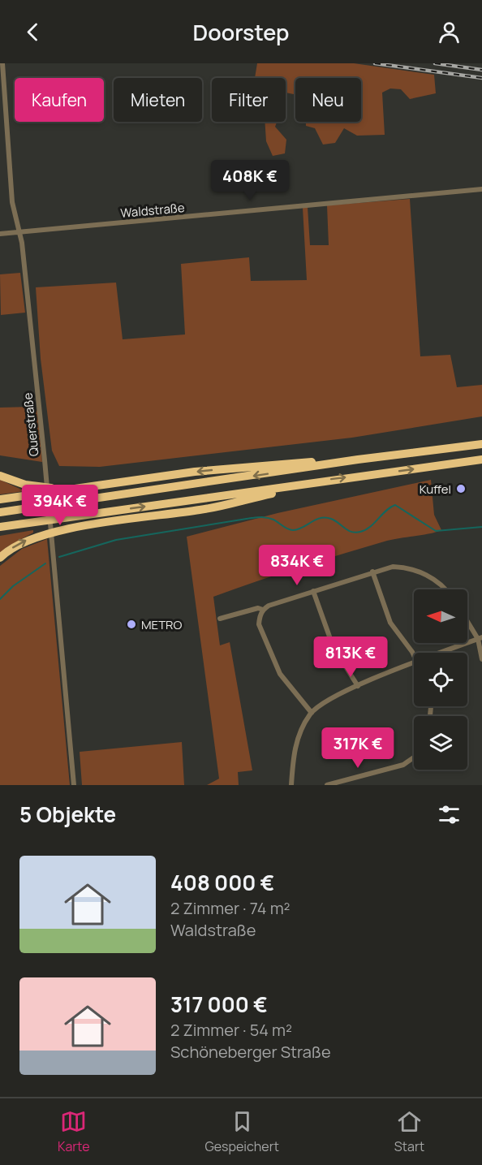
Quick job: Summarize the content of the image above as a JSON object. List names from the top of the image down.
{
  "streets": {
    "street": ["Waldstraße", "Querstraße"]
  },
  "crossings": [
    ["Waldstraße", "Querstraße"]
  ],
  "places": ["Kuffel", "METRO"],
  "north": "left",
  "page": {
    "header": "Doorstep",
    "chip": [
      "Kaufen",
      "Mieten",
      "Filter",
      "Neu"
    ],
    "price": [
      "408K €",
      "394K €",
      "834K €",
      "813K €",
      "317K €"
    ],
    "heading": "5 Objekte",
    "list": [
      {
        "name": "408 000 €",
        "note": "2 Zimmer · 74 m² · Waldstraße"
      },
      {
        "name": "317 000 €",
        "note": "2 Zimmer · 54 m² · Schöneberger Straße"
      }
    ],
    "tabs": ["Karte", "Gespeichert", "Start"]
  }
}
